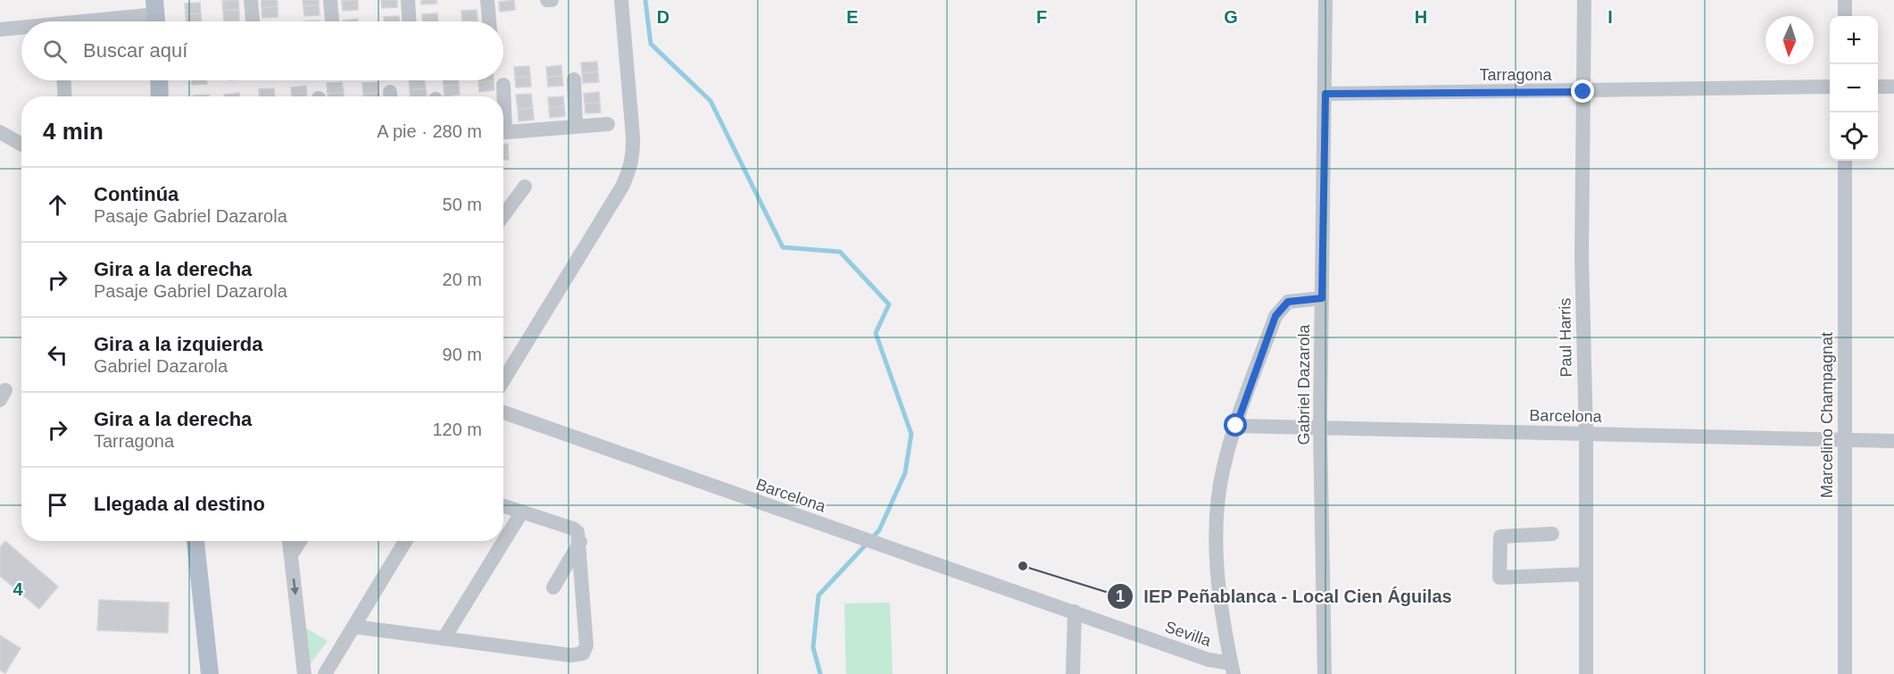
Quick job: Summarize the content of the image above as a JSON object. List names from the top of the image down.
{
  "streets": {
    "street": [
      "Tarragona",
      "Paul Harris",
      "Gabriel Dazarola",
      "Marcelino Champagnat",
      "Barcelona",
      "Sevilla"
    ]
  },
  "crossings": [
    ["Tarragona", "Paul Harris"],
    ["Tarragona", "Gabriel Dazarola"],
    ["Paul Harris", "Barcelona"],
    ["Gabriel Dazarola", "Barcelona"],
    ["Marcelino Champagnat", "Barcelona"],
    ["Barcelona", "Sevilla"]
  ],
  "places": ["IEP Peñablanca - Local Cien Águilas"],
  "north": "bottom",
  "page": {
    "map_buttons": ["+", "−"],
    "search": "Buscar aquí",
    "heading": ["4 min", "A pie · 280 m"],
    "list": [
      ["Continúa", "Pasaje Gabriel Dazarola", "50 m"],
      ["Gira a la derecha", "Pasaje Gabriel Dazarola", "20 m"],
      ["Gira a la izquierda", "Gabriel Dazarola", "90 m"],
      ["Gira a la derecha", "Tarragona", "120 m"],
      "Llegada al destino"
    ]
  },
  "grid": {
    "columns": [
      "D",
      "E",
      "F",
      "G",
      "H",
      "I"
    ],
    "rows": ["4"]
  }
}
